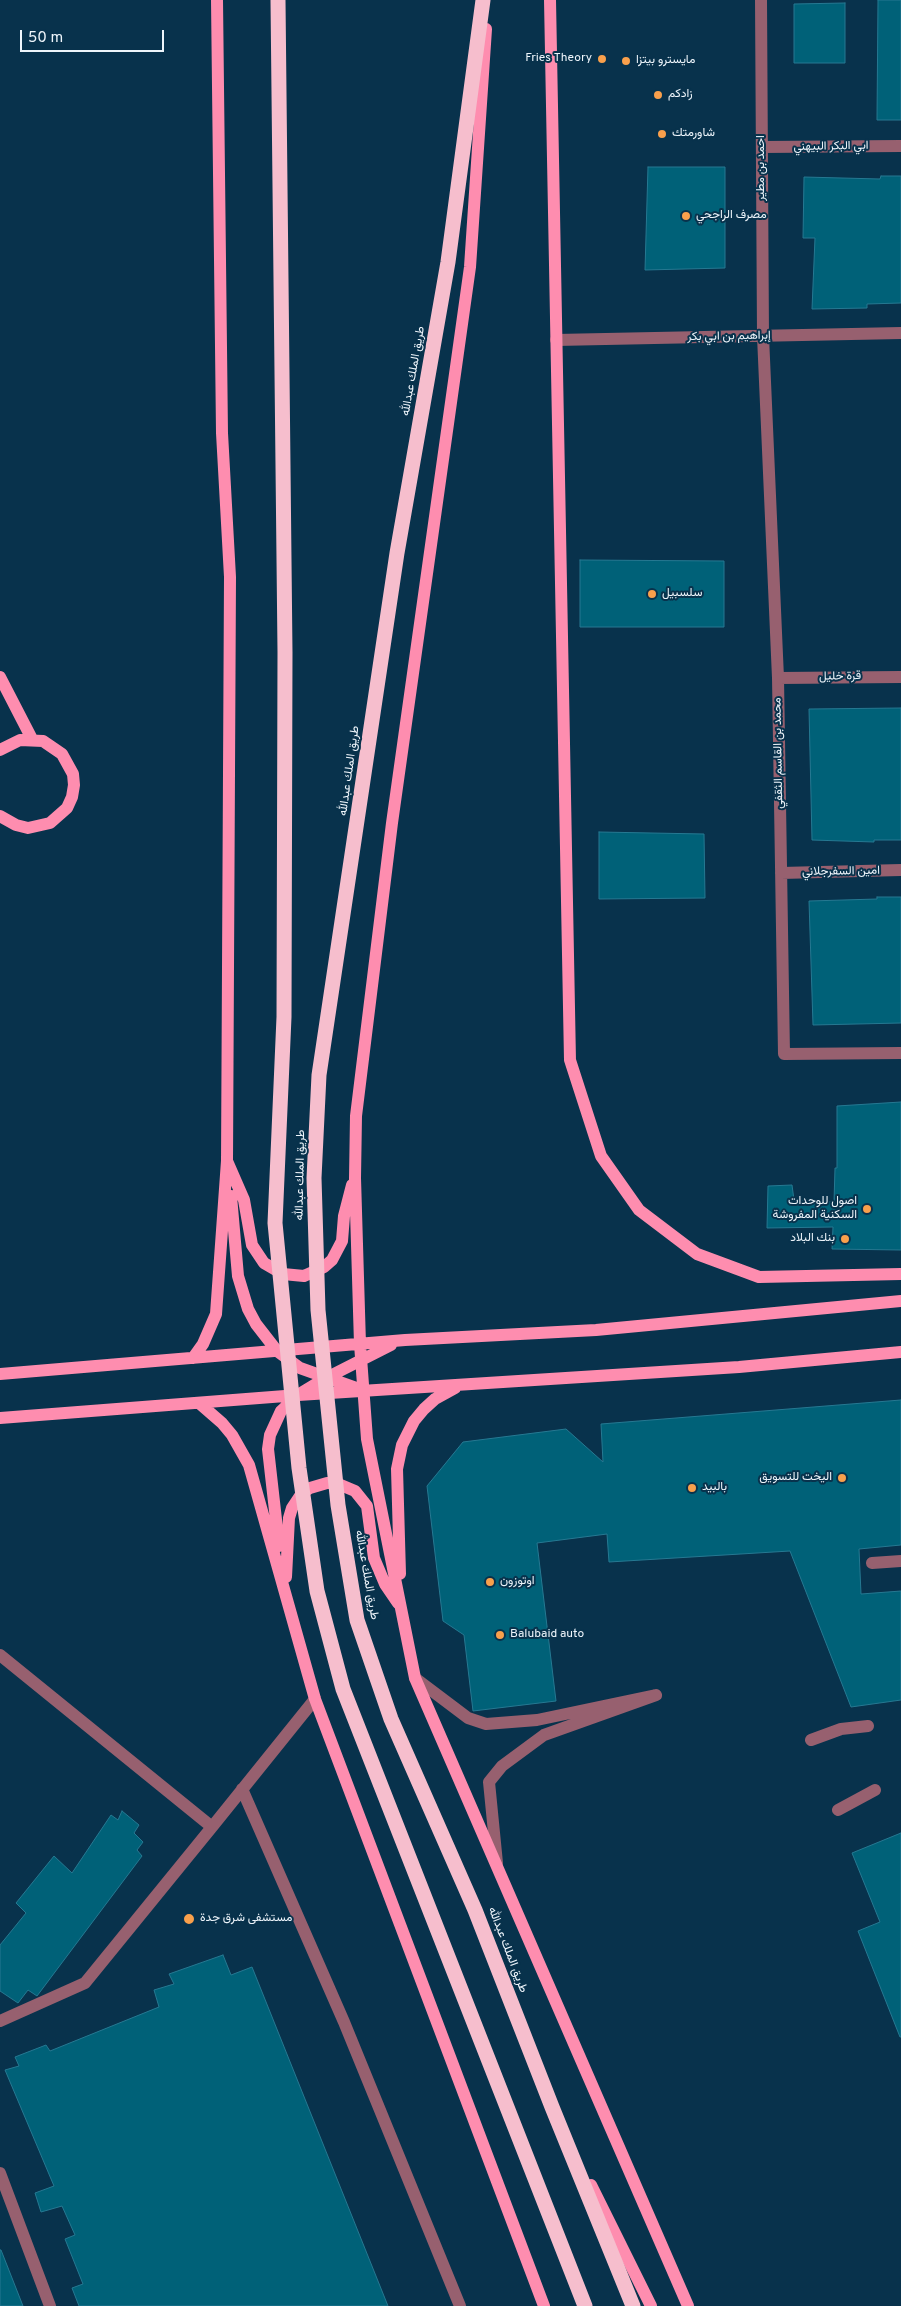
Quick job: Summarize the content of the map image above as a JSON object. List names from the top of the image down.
{
  "streets": {
    "highway": ["طريق الملك عبدالله"],
    "street": [
      "ابي البكر البيهني",
      "احمد بن مطير",
      "إبراهيم بن ابي بكر",
      "قرة خليل",
      "محمد بن القاسم الثقفي",
      "امين السفرجلاني"
    ]
  },
  "crossings": [
    ["ابي البكر البيهني", "احمد بن مطير"],
    ["احمد بن مطير", "إبراهيم بن ابي بكر"],
    ["احمد بن مطير", "محمد بن القاسم الثقفي"],
    ["إبراهيم بن ابي بكر", "محمد بن القاسم الثقفي"],
    ["قرة خليل", "محمد بن القاسم الثقفي"],
    ["محمد بن القاسم الثقفي", "امين السفرجلاني"]
  ],
  "places": [
    "Fries Theory",
    "مايسترو بيتزا",
    "زادكم",
    "شاورمتك",
    "مصرف الراجحي",
    "سلسبيل",
    "اصول للوحدات السكنية المفروشة",
    "بنك البلاد",
    "اليخت للتسويق",
    "بالبيد",
    "اوتوزون",
    "Balubaid auto",
    "مستشفى شرق جدة"
  ],
  "scale_bar": "50 m"
}
